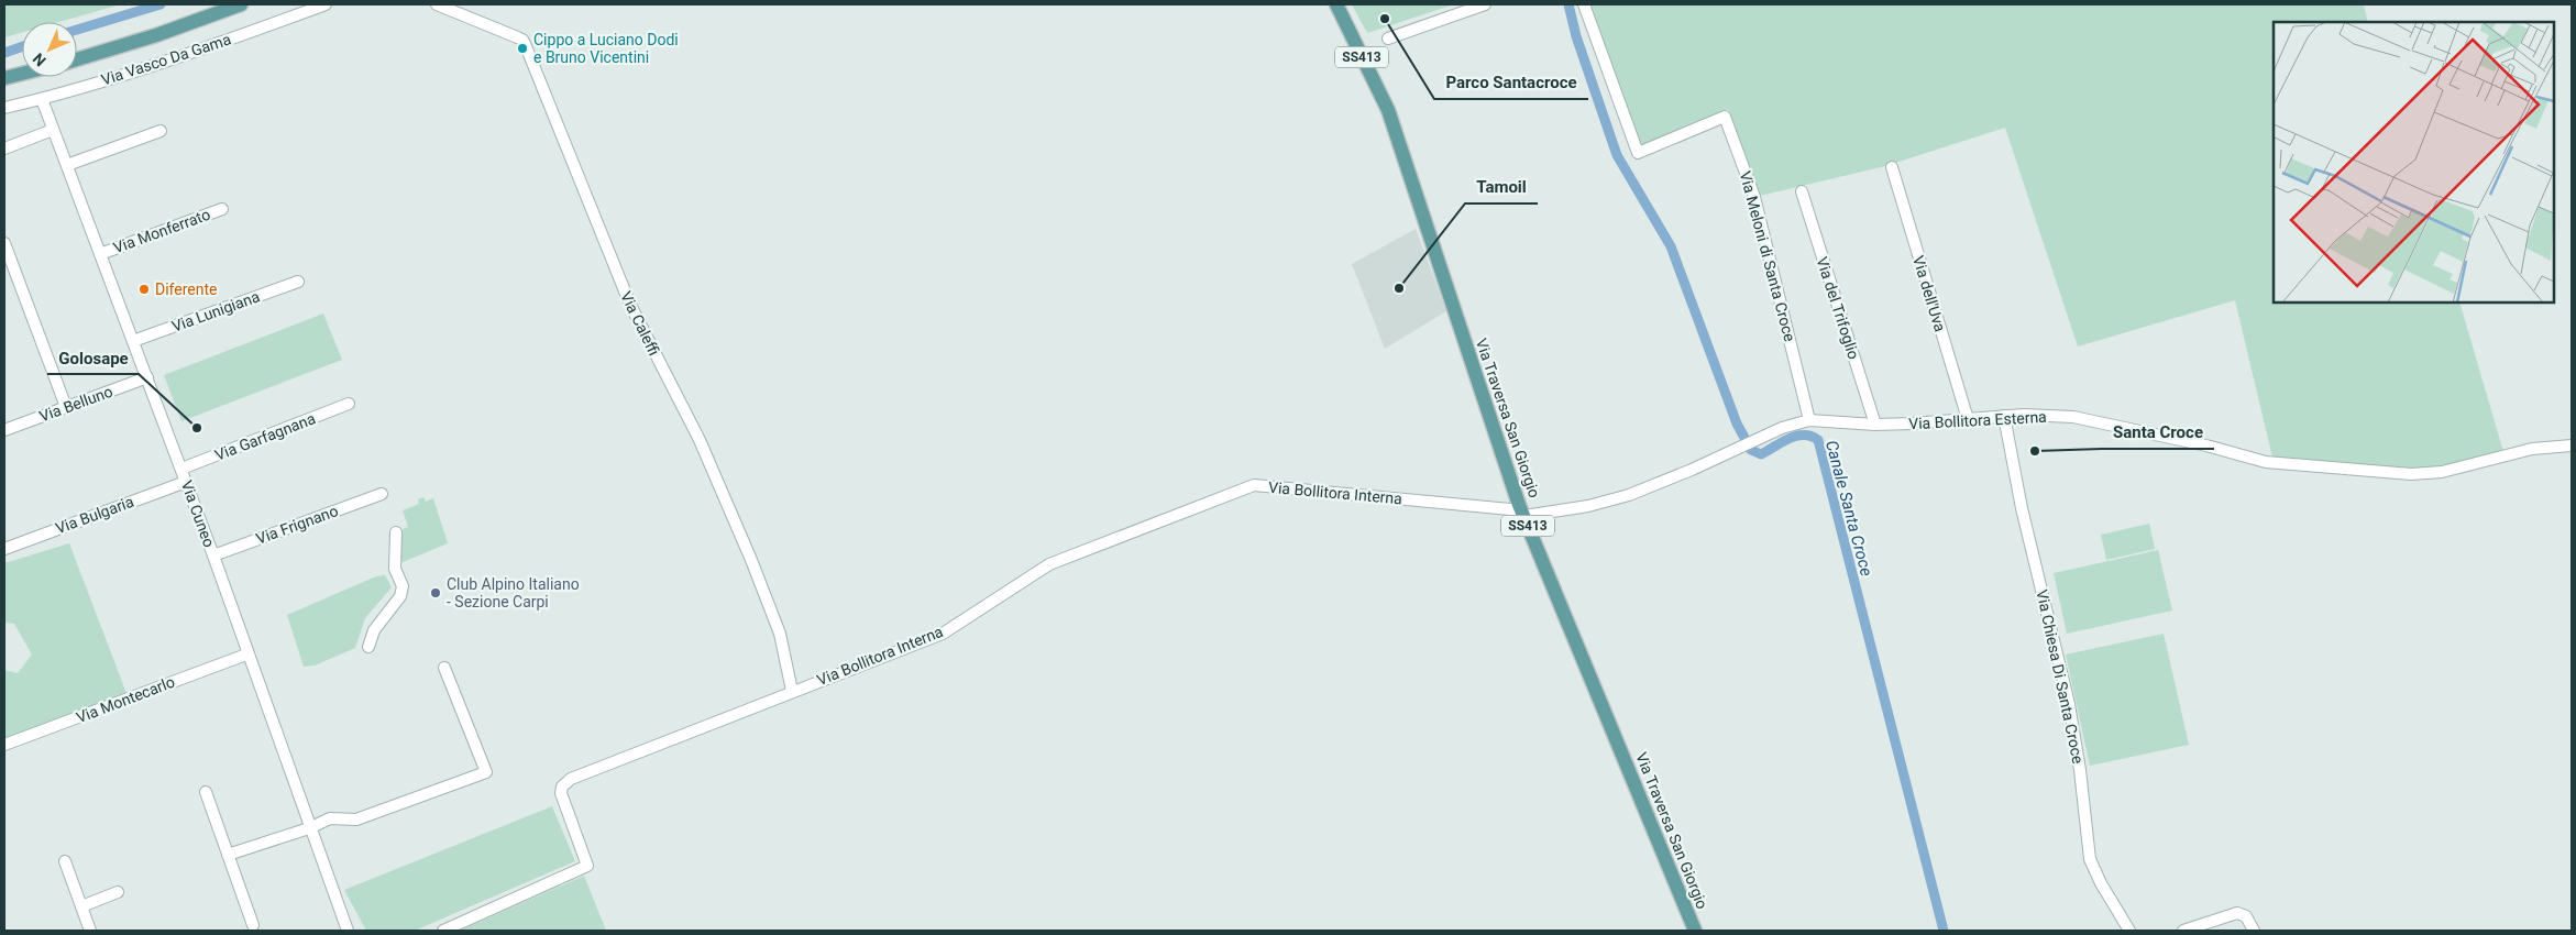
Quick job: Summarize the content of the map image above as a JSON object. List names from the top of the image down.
{
  "streets": {
    "main road": ["SS413", "Via Traversa San Giorgio"],
    "street": [
      "Via Vasco Da Gama",
      "Via Monferrato",
      "Via Meloni di Santa Croce",
      "Via dell'Uva",
      "Via del Trifoglio",
      "Via Lunigiana",
      "Via Caleffi",
      "Via Belluno",
      "Via Bollitora Esterna",
      "Via Garfagnana",
      "Via Bollitora Interna",
      "Via Cuneo",
      "Via Bulgaria",
      "Via Frignano",
      "Via Chiesa Di Santa Croce",
      "Via Montecarlo"
    ]
  },
  "crossings": [
    ["Via Vasco Da Gama", "Via Cuneo"],
    ["Via Monferrato", "Via Cuneo"],
    ["Via Meloni di Santa Croce", "Via Bollitora Esterna"],
    ["Via dell'Uva", "Via Bollitora Esterna"],
    ["Via del Trifoglio", "Via Bollitora Esterna"],
    ["Via Lunigiana", "Via Cuneo"],
    ["Via Caleffi", "Via Bollitora Interna"],
    ["Via Belluno", "Via Cuneo"],
    ["Via Traversa San Giorgio", "Via Bollitora Esterna"],
    ["Via Traversa San Giorgio", "Via Bollitora Interna"],
    ["Via Bollitora Esterna", "Via Bollitora Interna"],
    ["Via Bollitora Esterna", "Via Chiesa Di Santa Croce"],
    ["Via Garfagnana", "Via Cuneo"],
    ["Via Cuneo", "Via Bulgaria"],
    ["Via Cuneo", "Via Frignano"],
    ["Via Cuneo", "Via Montecarlo"]
  ],
  "water": ["Canale Santa Croce"],
  "places": [
    "Parco Santacroce",
    "Cippo a Luciano Dodi e Bruno Vicentini",
    "Tamoil",
    "Diferente",
    "Golosape",
    "Santa Croce",
    "Club Alpino Italiano - Sezione Carpi"
  ],
  "north": "bottom left"
}
